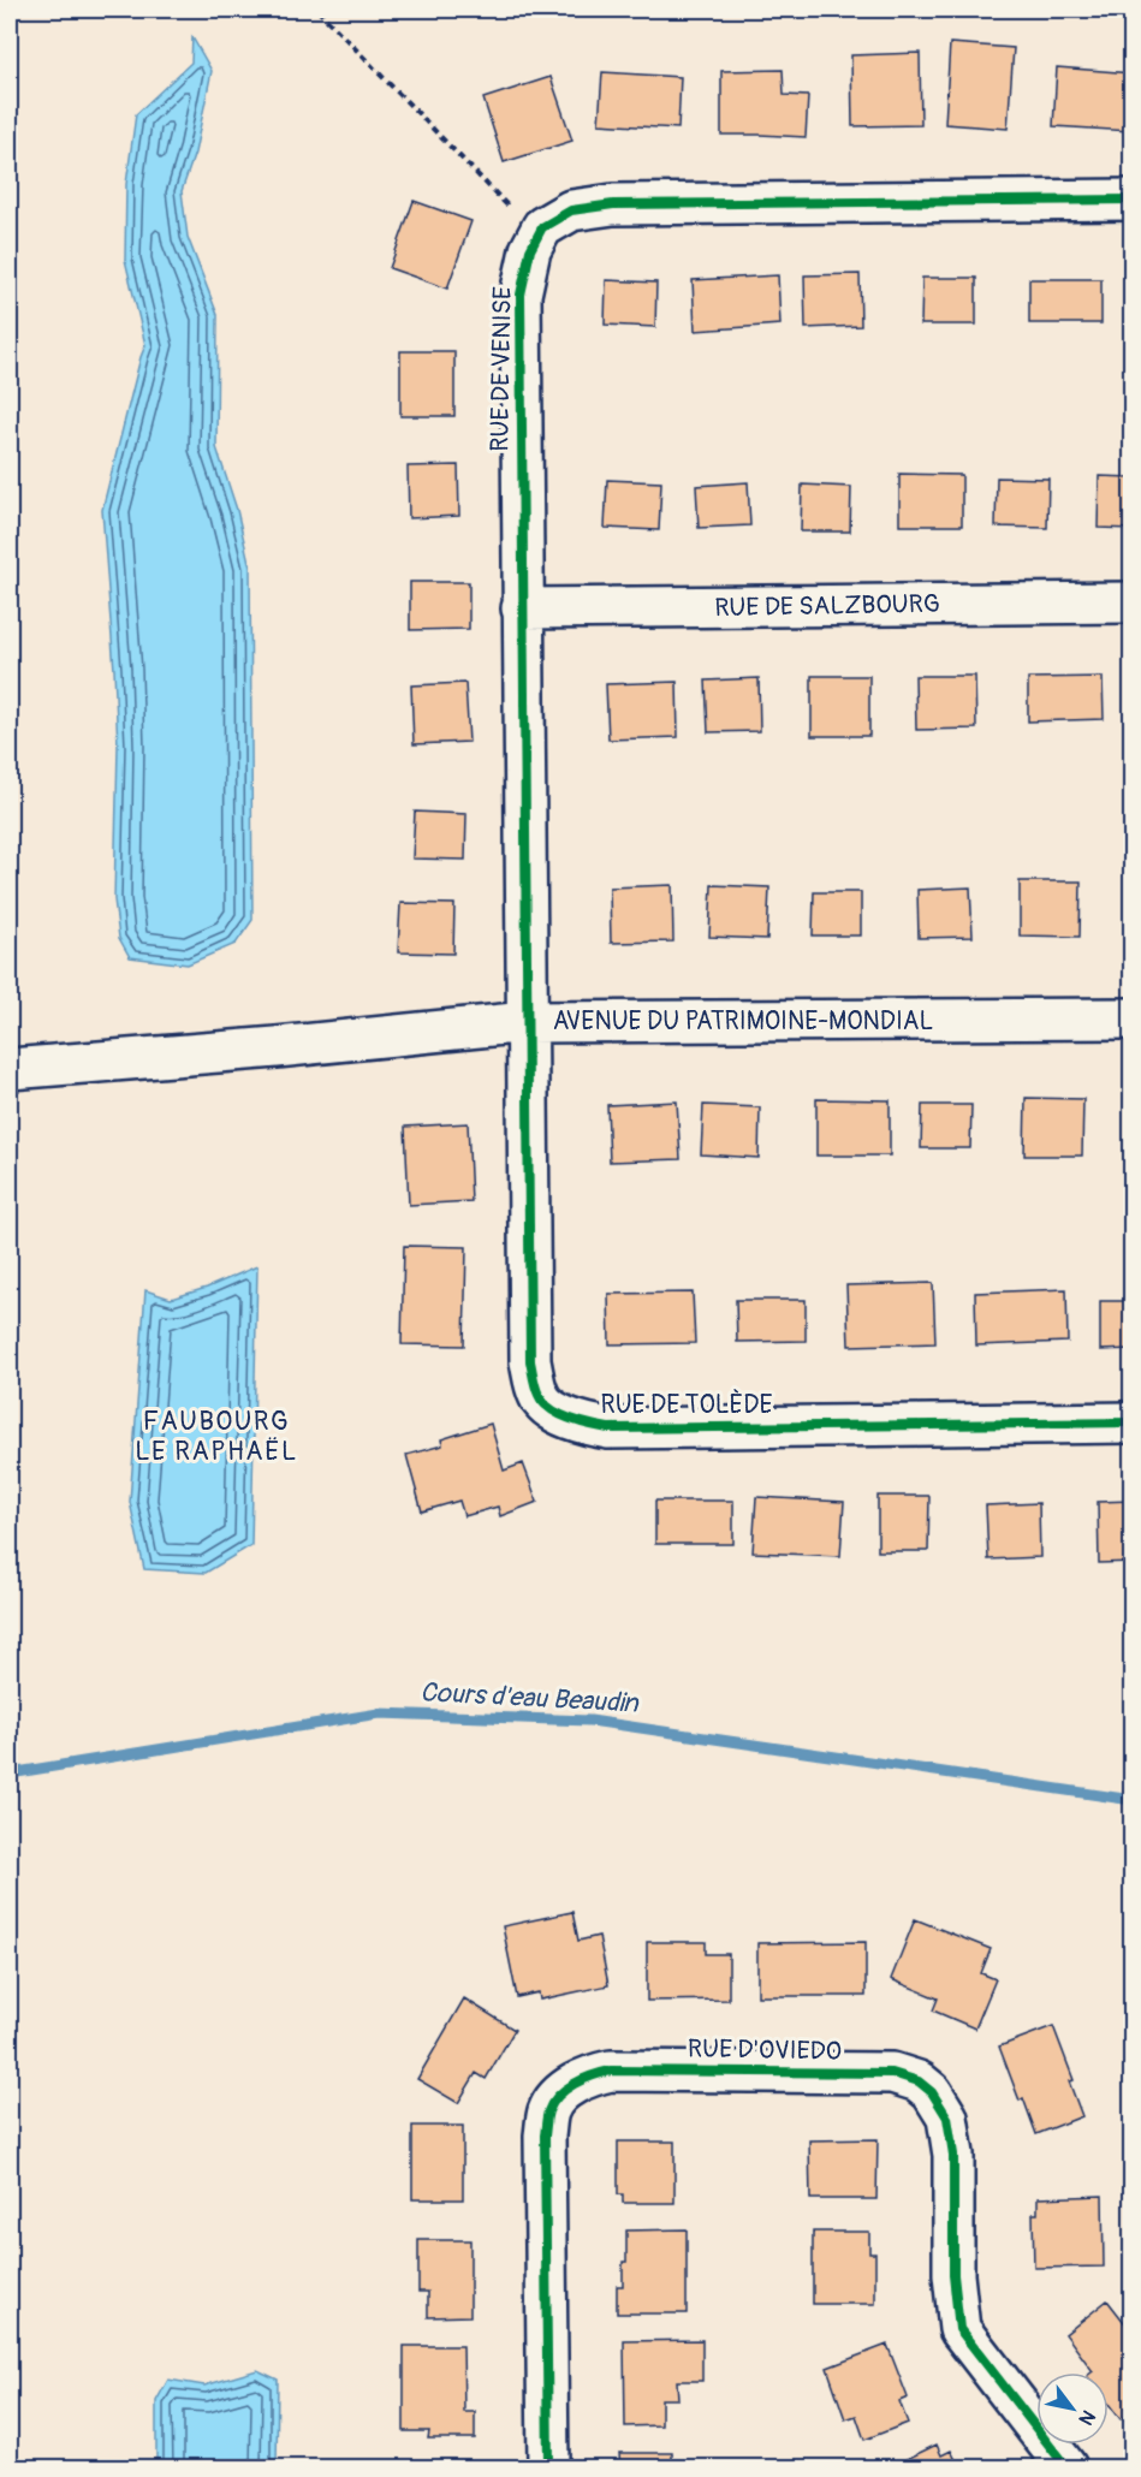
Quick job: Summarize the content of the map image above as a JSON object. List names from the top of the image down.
{
  "streets": {
    "street": [
      "RUE DE VENISE",
      "RUE DE SALZBOURG",
      "AVENUE DU PATRIMOINE-MONDIAL",
      "RUE DE TOLÈDE",
      "RUE D'OVIEDO"
    ]
  },
  "crossings": [
    ["RUE DE VENISE", "RUE DE SALZBOURG"],
    ["RUE DE VENISE", "AVENUE DU PATRIMOINE-MONDIAL"],
    ["RUE DE VENISE", "RUE DE TOLÈDE"],
    ["AVENUE DU PATRIMOINE-MONDIAL", "RUE DE TOLÈDE"]
  ],
  "districts": ["FAUBOURG LE RAPHAËL"],
  "water": ["Cours d'eau Beaudin"],
  "north": "bottom right"
}
